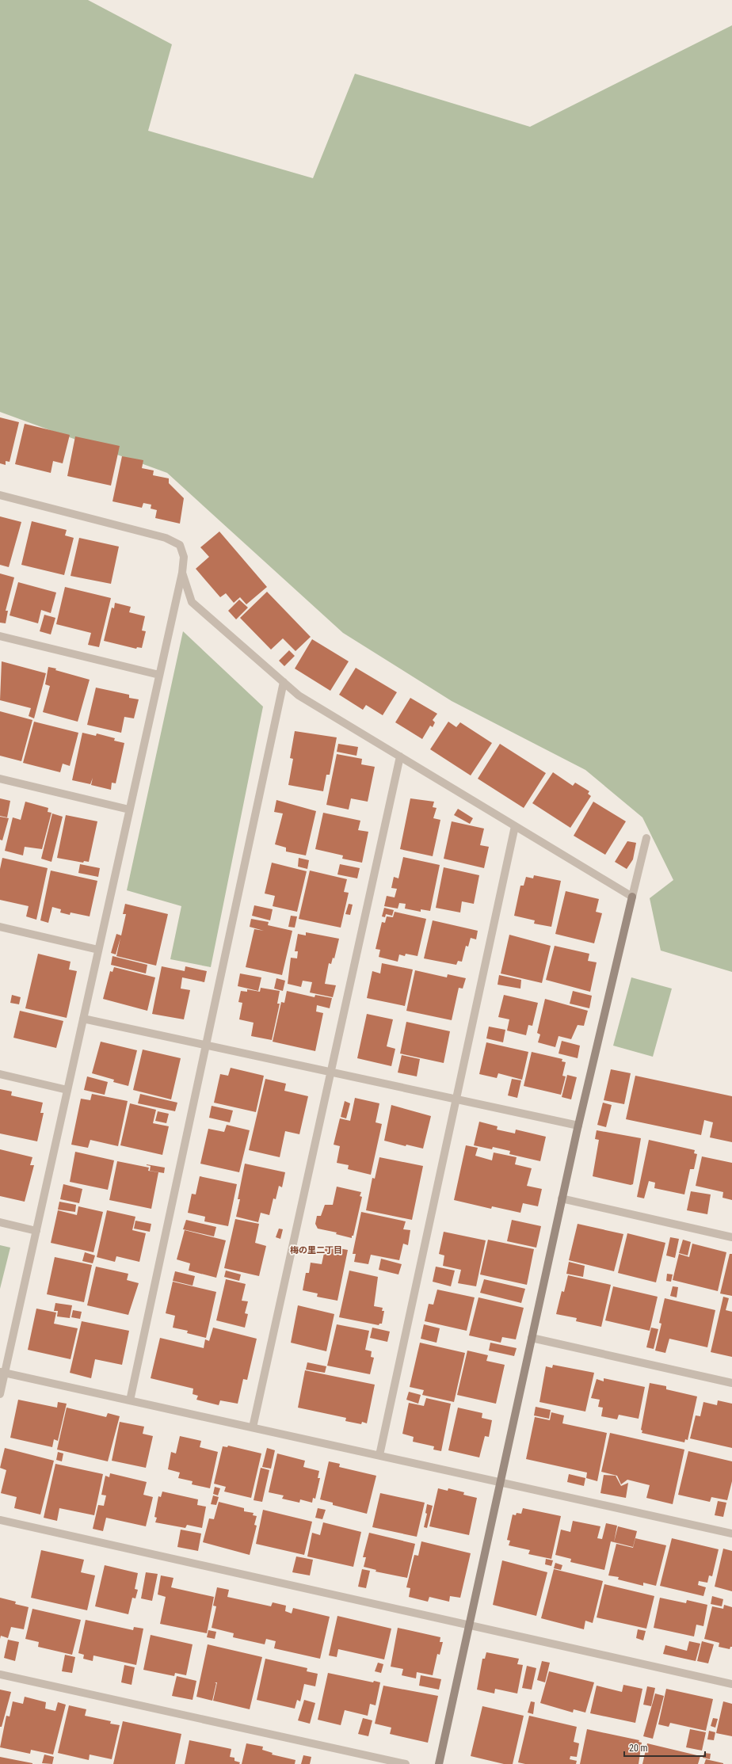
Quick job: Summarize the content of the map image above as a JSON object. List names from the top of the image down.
{
  "districts": ["梅の里二丁目"],
  "scale_bar": "20 m"
}
